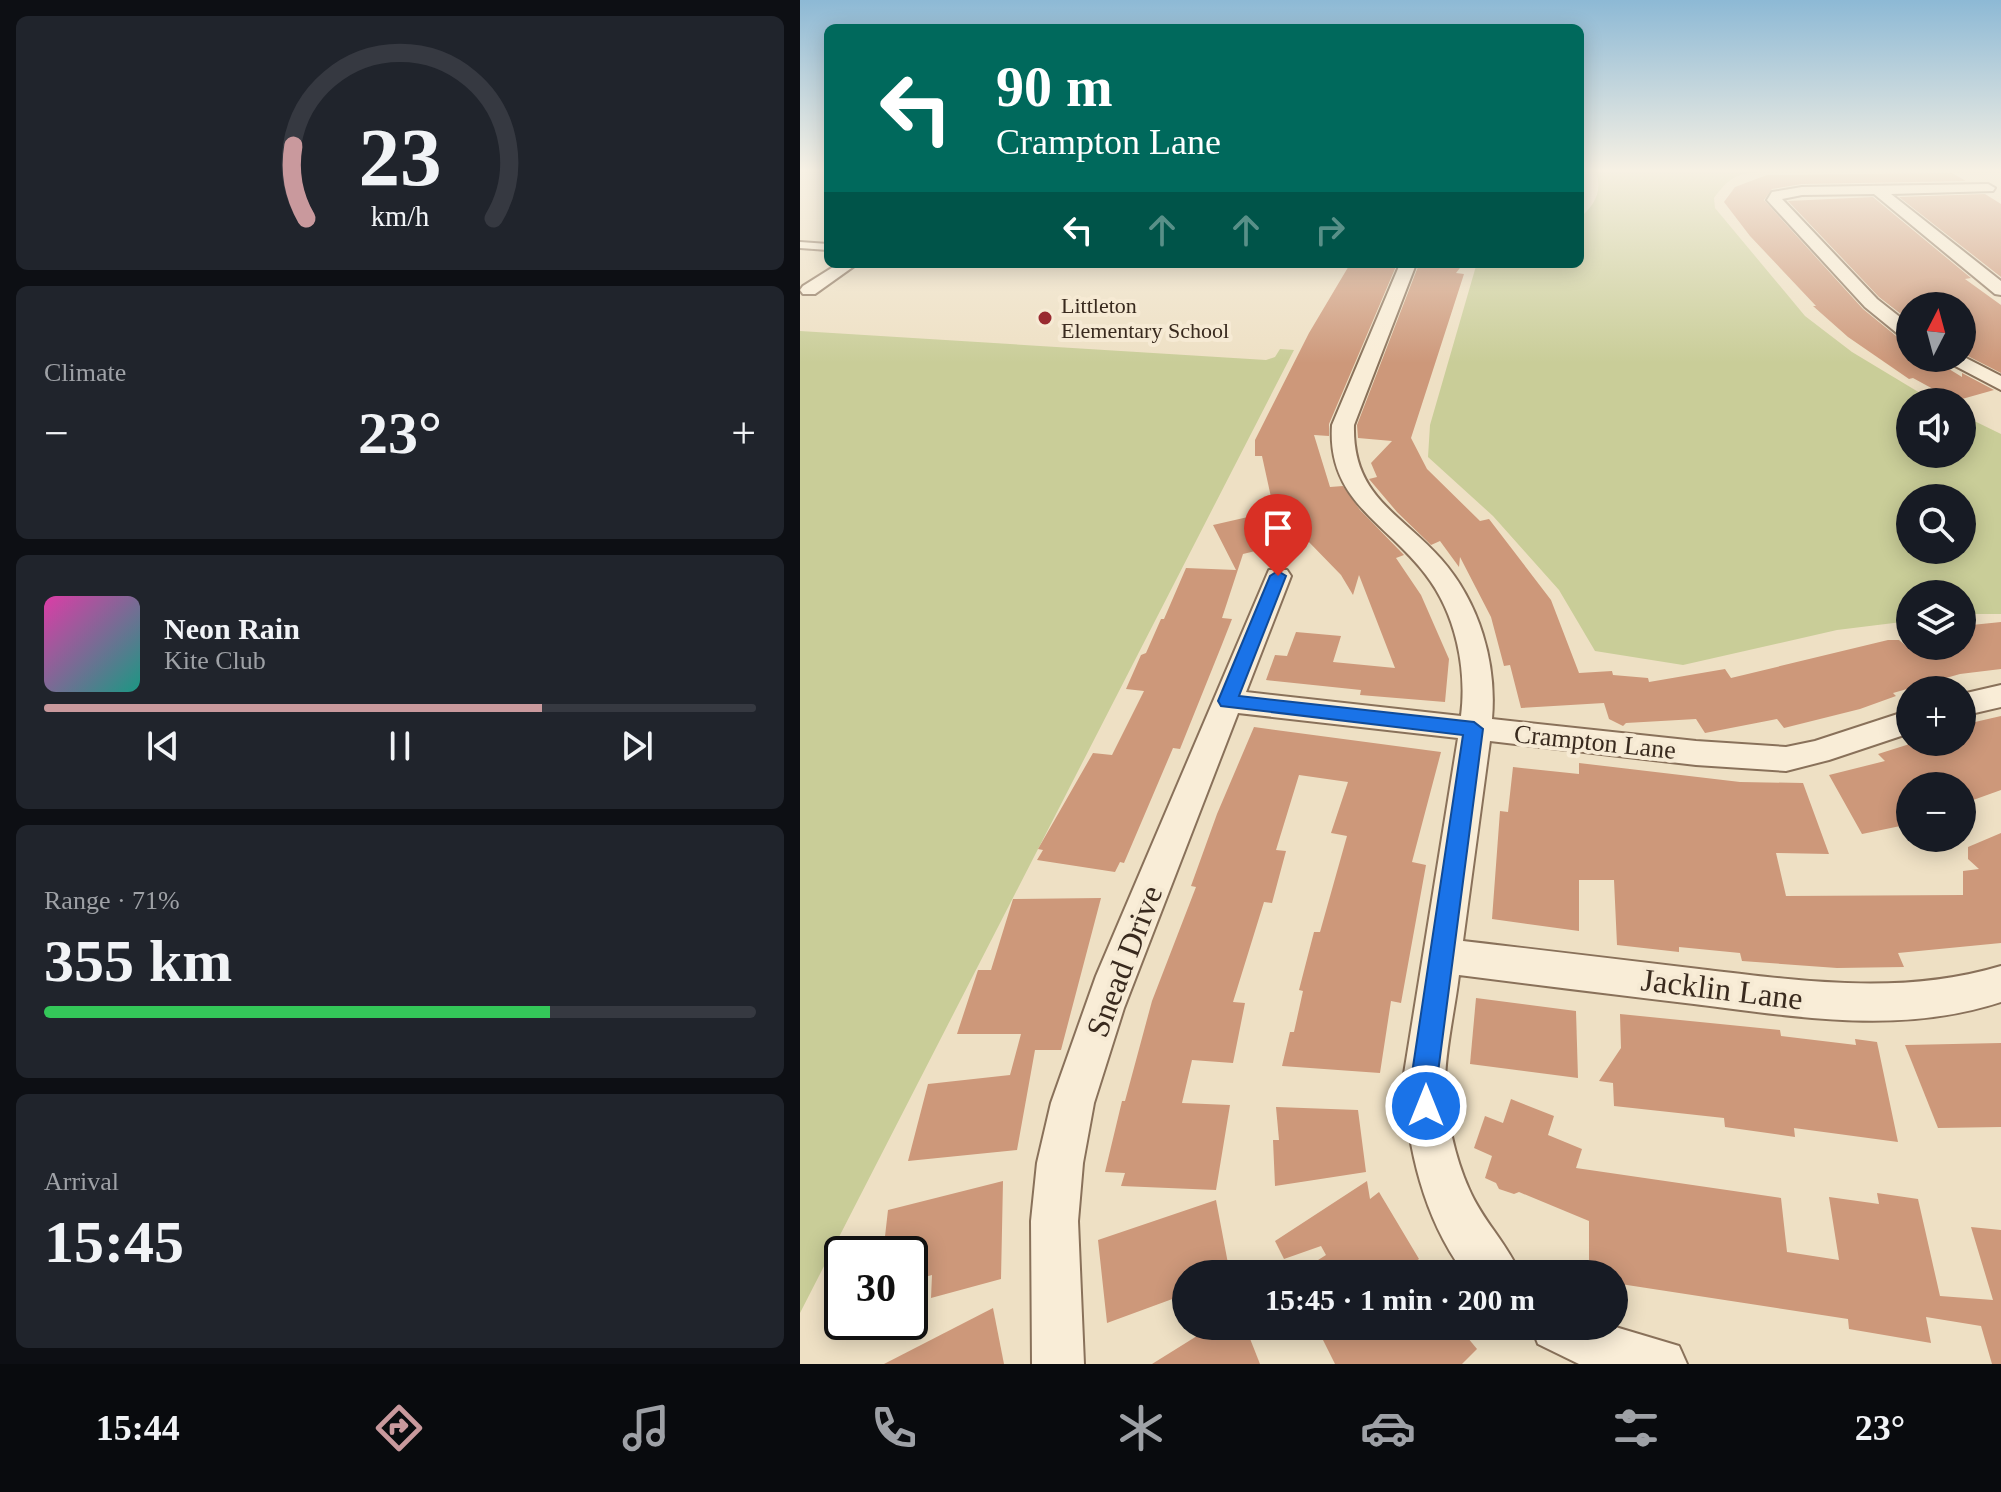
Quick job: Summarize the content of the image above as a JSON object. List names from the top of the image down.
{
  "streets": {
    "street": ["Crampton Lane", "Snead Drive", "Jacklin Lane"]
  },
  "crossings": [
    ["Crampton Lane", "Snead Drive"]
  ],
  "places": ["Littleton Elementary School"],
  "north": "top",
  "page": {
    "turn": ["90 m", "Crampton Lane"],
    "tile": [
      "Climate",
      ["Range · 71%", "355 km"],
      ["Arrival", "15:45"]
    ],
    "map_buttons": ["+", "−"],
    "heat": ["−", "23°", "+"],
    "song": ["Neon Rain", "Kite Club"],
    "limit": "30",
    "trip": "15:45 · 1 min · 200 m",
    "tabs": ["15:44", "23°"],
    "gauge": ["23", "km/h"]
  }
}
